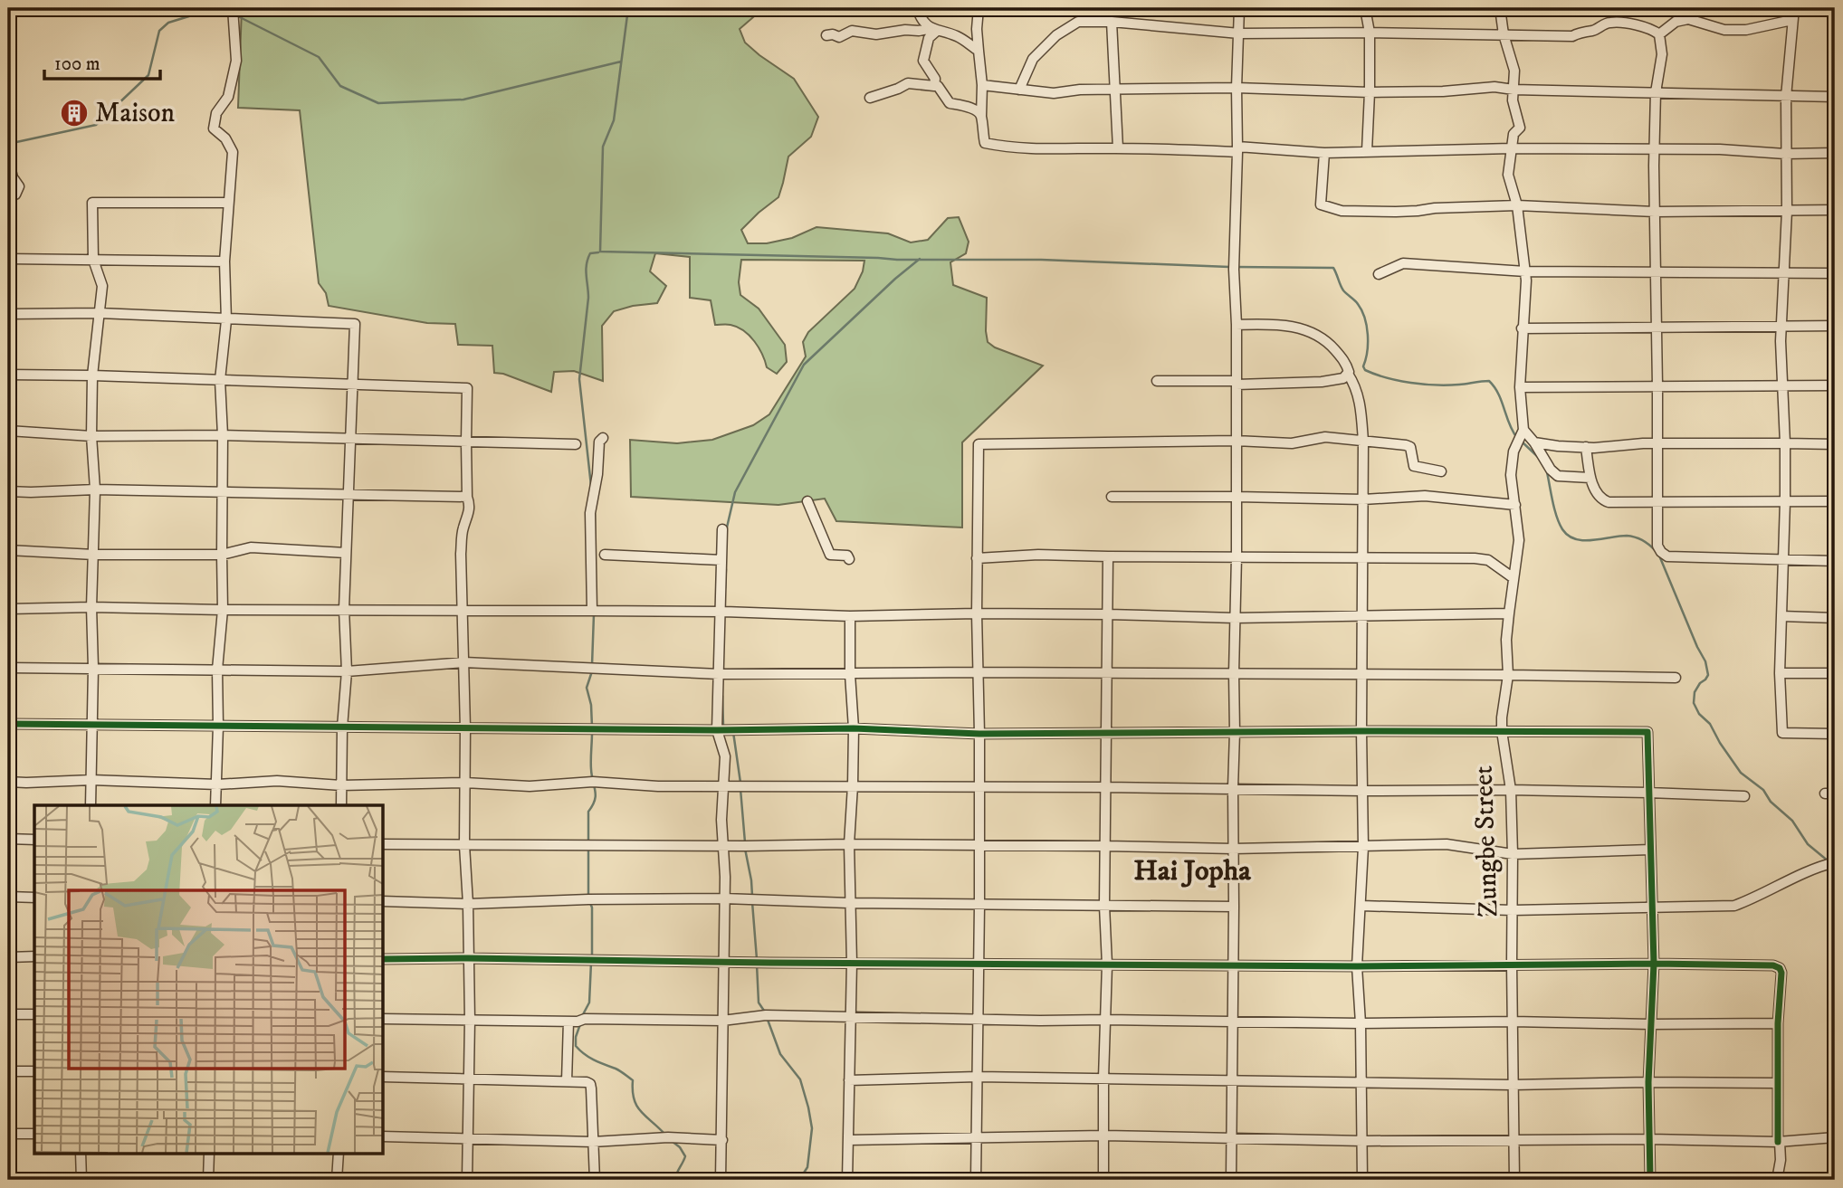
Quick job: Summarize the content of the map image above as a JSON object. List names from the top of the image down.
{
  "streets": {
    "street": ["Zungbe Street"]
  },
  "districts": ["Hai Jopha"],
  "places": {
    "building": ["Maison"]
  },
  "scale_bar": "100 m"
}
